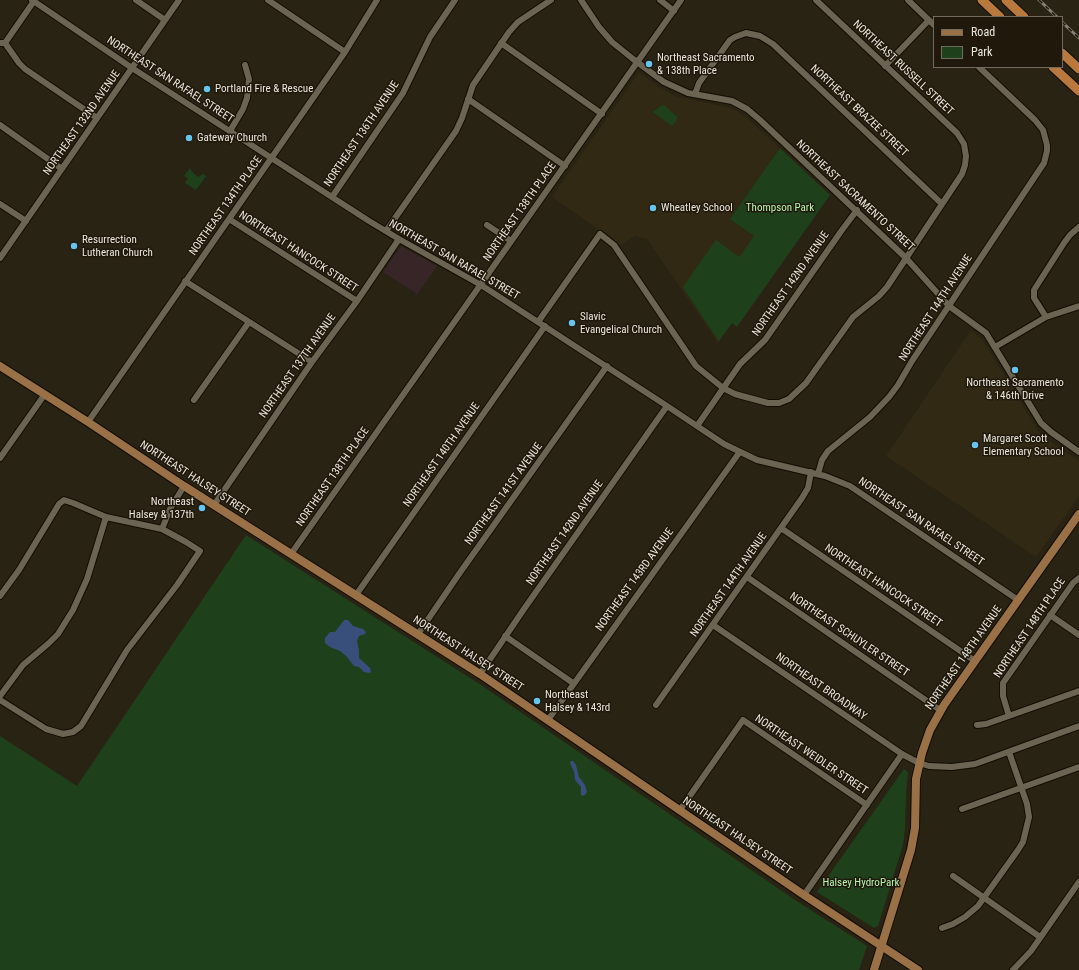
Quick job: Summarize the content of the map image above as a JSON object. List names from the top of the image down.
{
  "streets": {
    "main road": ["NORTHEAST HALSEY STREET", "NORTHEAST 148TH AVENUE"],
    "street": [
      "NORTHEAST RUSSELL STREET",
      "NORTHEAST SAN RAFAEL STREET",
      "NORTHEAST BRAZEE STREET",
      "NORTHEAST 132ND AVENUE",
      "NORTHEAST 136TH AVENUE",
      "NORTHEAST SACRAMENTO STREET",
      "NORTHEAST 134TH PLACE",
      "NORTHEAST 138TH PLACE",
      "NORTHEAST HANCOCK STREET",
      "NORTHEAST 142ND AVENUE",
      "NORTHEAST 144TH AVENUE",
      "NORTHEAST 137TH AVENUE",
      "NORTHEAST 140TH AVENUE",
      "NORTHEAST 141ST AVENUE",
      "NORTHEAST 143RD AVENUE",
      "NORTHEAST 148TH PLACE",
      "NORTHEAST SCHUYLER STREET",
      "NORTHEAST BROADWAY",
      "NORTHEAST WEIDLER STREET"
    ]
  },
  "crossings": [
    ["NORTHEAST RUSSELL STREET", "NORTHEAST BRAZEE STREET"],
    ["NORTHEAST SAN RAFAEL STREET", "NORTHEAST 132ND AVENUE"],
    ["NORTHEAST SAN RAFAEL STREET", "NORTHEAST 136TH AVENUE"],
    ["NORTHEAST SAN RAFAEL STREET", "NORTHEAST 134TH PLACE"],
    ["NORTHEAST SAN RAFAEL STREET", "NORTHEAST 138TH PLACE"],
    ["NORTHEAST SAN RAFAEL STREET", "NORTHEAST 142ND AVENUE"],
    ["NORTHEAST SAN RAFAEL STREET", "NORTHEAST 144TH AVENUE"],
    ["NORTHEAST SAN RAFAEL STREET", "NORTHEAST 137TH AVENUE"],
    ["NORTHEAST SAN RAFAEL STREET", "NORTHEAST 140TH AVENUE"],
    ["NORTHEAST SAN RAFAEL STREET", "NORTHEAST 141ST AVENUE"],
    ["NORTHEAST SAN RAFAEL STREET", "NORTHEAST 143RD AVENUE"],
    ["NORTHEAST SAN RAFAEL STREET", "NORTHEAST 148TH AVENUE"],
    ["NORTHEAST BRAZEE STREET", "NORTHEAST SACRAMENTO STREET"],
    ["NORTHEAST SACRAMENTO STREET", "NORTHEAST 138TH PLACE"],
    ["NORTHEAST SACRAMENTO STREET", "NORTHEAST 142ND AVENUE"],
    ["NORTHEAST SACRAMENTO STREET", "NORTHEAST 144TH AVENUE"],
    ["NORTHEAST 134TH PLACE", "NORTHEAST HANCOCK STREET"],
    ["NORTHEAST 134TH PLACE", "NORTHEAST HALSEY STREET"],
    ["NORTHEAST 138TH PLACE", "NORTHEAST HALSEY STREET"],
    ["NORTHEAST HANCOCK STREET", "NORTHEAST 144TH AVENUE"],
    ["NORTHEAST HANCOCK STREET", "NORTHEAST 137TH AVENUE"],
    ["NORTHEAST HANCOCK STREET", "NORTHEAST 148TH AVENUE"],
    ["NORTHEAST 142ND AVENUE", "NORTHEAST HALSEY STREET"],
    ["NORTHEAST 144TH AVENUE", "NORTHEAST SCHUYLER STREET"],
    ["NORTHEAST 144TH AVENUE", "NORTHEAST BROADWAY"],
    ["NORTHEAST 137TH AVENUE", "NORTHEAST HALSEY STREET"],
    ["NORTHEAST 140TH AVENUE", "NORTHEAST HALSEY STREET"],
    ["NORTHEAST HALSEY STREET", "NORTHEAST 141ST AVENUE"],
    ["NORTHEAST HALSEY STREET", "NORTHEAST 143RD AVENUE"],
    ["NORTHEAST HALSEY STREET", "NORTHEAST 148TH AVENUE"],
    ["NORTHEAST HALSEY STREET", "NORTHEAST WEIDLER STREET"],
    ["NORTHEAST SCHUYLER STREET", "NORTHEAST 148TH AVENUE"],
    ["NORTHEAST 148TH AVENUE", "NORTHEAST BROADWAY"]
  ],
  "parks": ["Thompson Park", "Halsey HydroPark"],
  "places": [
    "Northeast Sacramento & 138th Place",
    "Portland Fire & Rescue",
    "Gateway Church",
    "Wheatley School",
    "Resurrection Lutheran Church",
    "Slavic Evangelical Church",
    "Northeast Sacramento & 146th Drive",
    "Margaret Scott Elementary School",
    "Northeast Halsey & 137th",
    "Northeast Halsey & 143rd"
  ],
  "legend": ["Road", "Park"]
}
